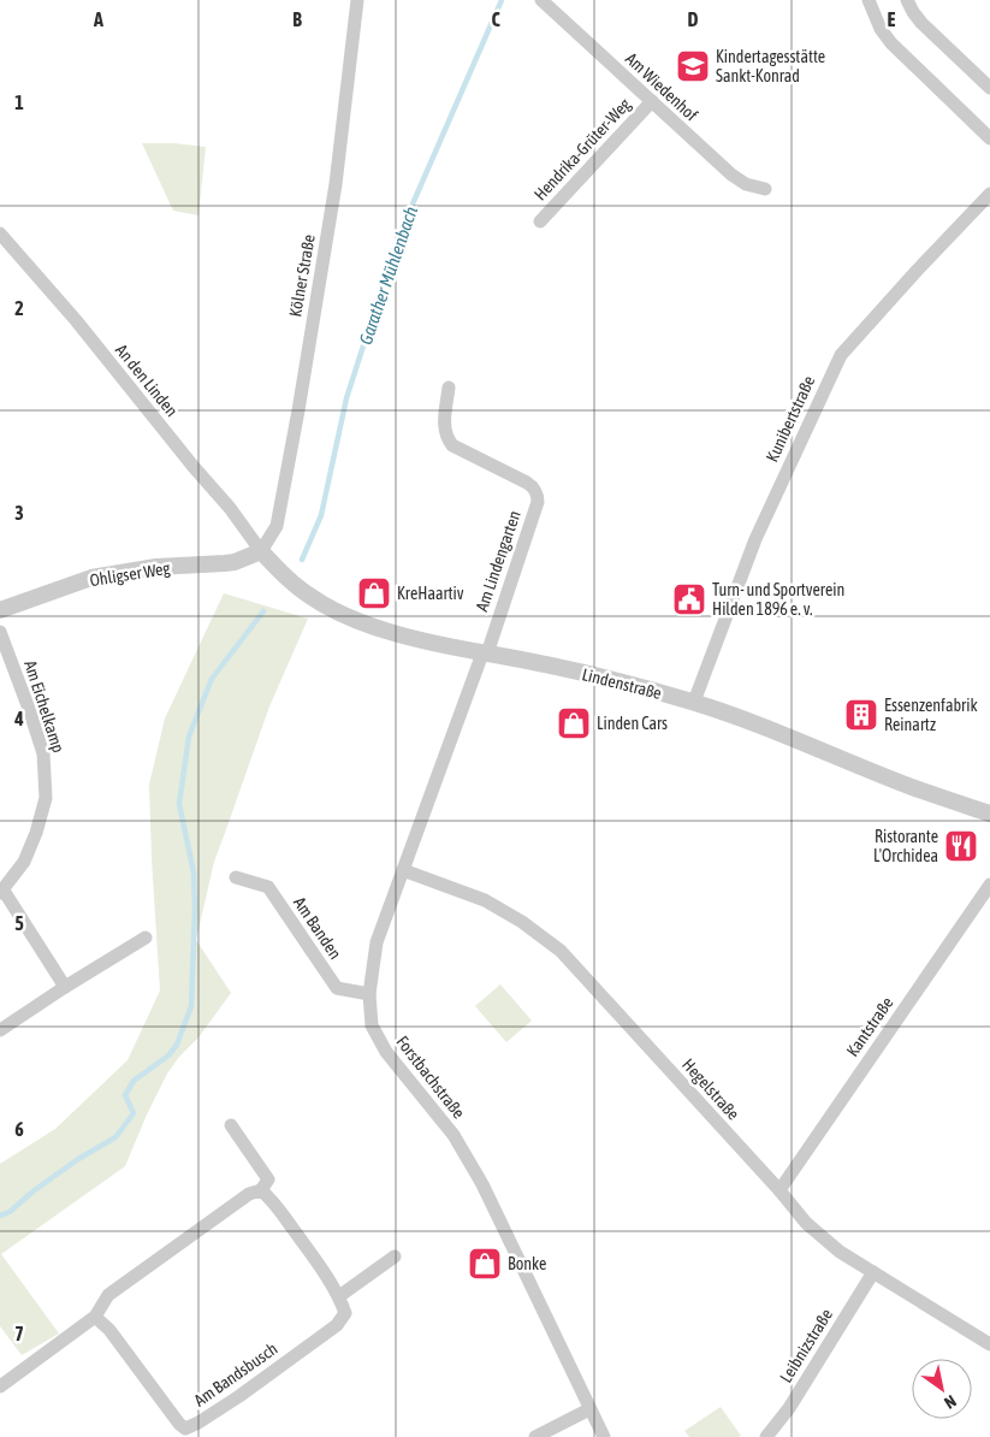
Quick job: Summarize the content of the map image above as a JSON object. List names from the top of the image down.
{
  "streets": {
    "street": [
      "Am Wiedenhof",
      "Hendrika-Grüter-Weg",
      "Kölner Straße",
      "An den Linden",
      "Kunibertstraße",
      "Am Lindengarten",
      "Ohligser Weg",
      "Lindenstraße",
      "Am Eichelkamp",
      "Am Banden",
      "Kantstraße",
      "Forstbachstraße",
      "Hegelstraße",
      "Leibnizstraße",
      "Am Bandsbusch"
    ]
  },
  "crossings": [
    ["Am Wiedenhof", "Hendrika-Grüter-Weg"],
    ["Kölner Straße", "An den Linden"],
    ["Kölner Straße", "Ohligser Weg"],
    ["Kölner Straße", "Lindenstraße"],
    ["An den Linden", "Ohligser Weg"],
    ["An den Linden", "Lindenstraße"],
    ["Kunibertstraße", "Lindenstraße"],
    ["Am Lindengarten", "Lindenstraße"],
    ["Am Lindengarten", "Forstbachstraße"],
    ["Ohligser Weg", "Lindenstraße"],
    ["Lindenstraße", "Forstbachstraße"],
    ["Am Banden", "Forstbachstraße"],
    ["Kantstraße", "Hegelstraße"],
    ["Forstbachstraße", "Hegelstraße"],
    ["Hegelstraße", "Leibnizstraße"]
  ],
  "water": ["Garather Mühlenbach"],
  "places": {
    "school or university": ["Kindertagesstätte Sankt-Konrad"],
    "shop": ["KreHaartiv", "Linden Cars", "Bonke"],
    "public building": ["Turn- und Sportverein Hilden 1896 e. v."],
    "building": ["Essenzenfabrik Reinartz"],
    "restaurant": ["Ristorante L'Orchidea"]
  },
  "north": "bottom right",
  "grid": {
    "columns": [
      "A",
      "B",
      "C",
      "D",
      "E"
    ],
    "rows": [
      "1",
      "2",
      "3",
      "4",
      "5",
      "6",
      "7"
    ]
  }
}
